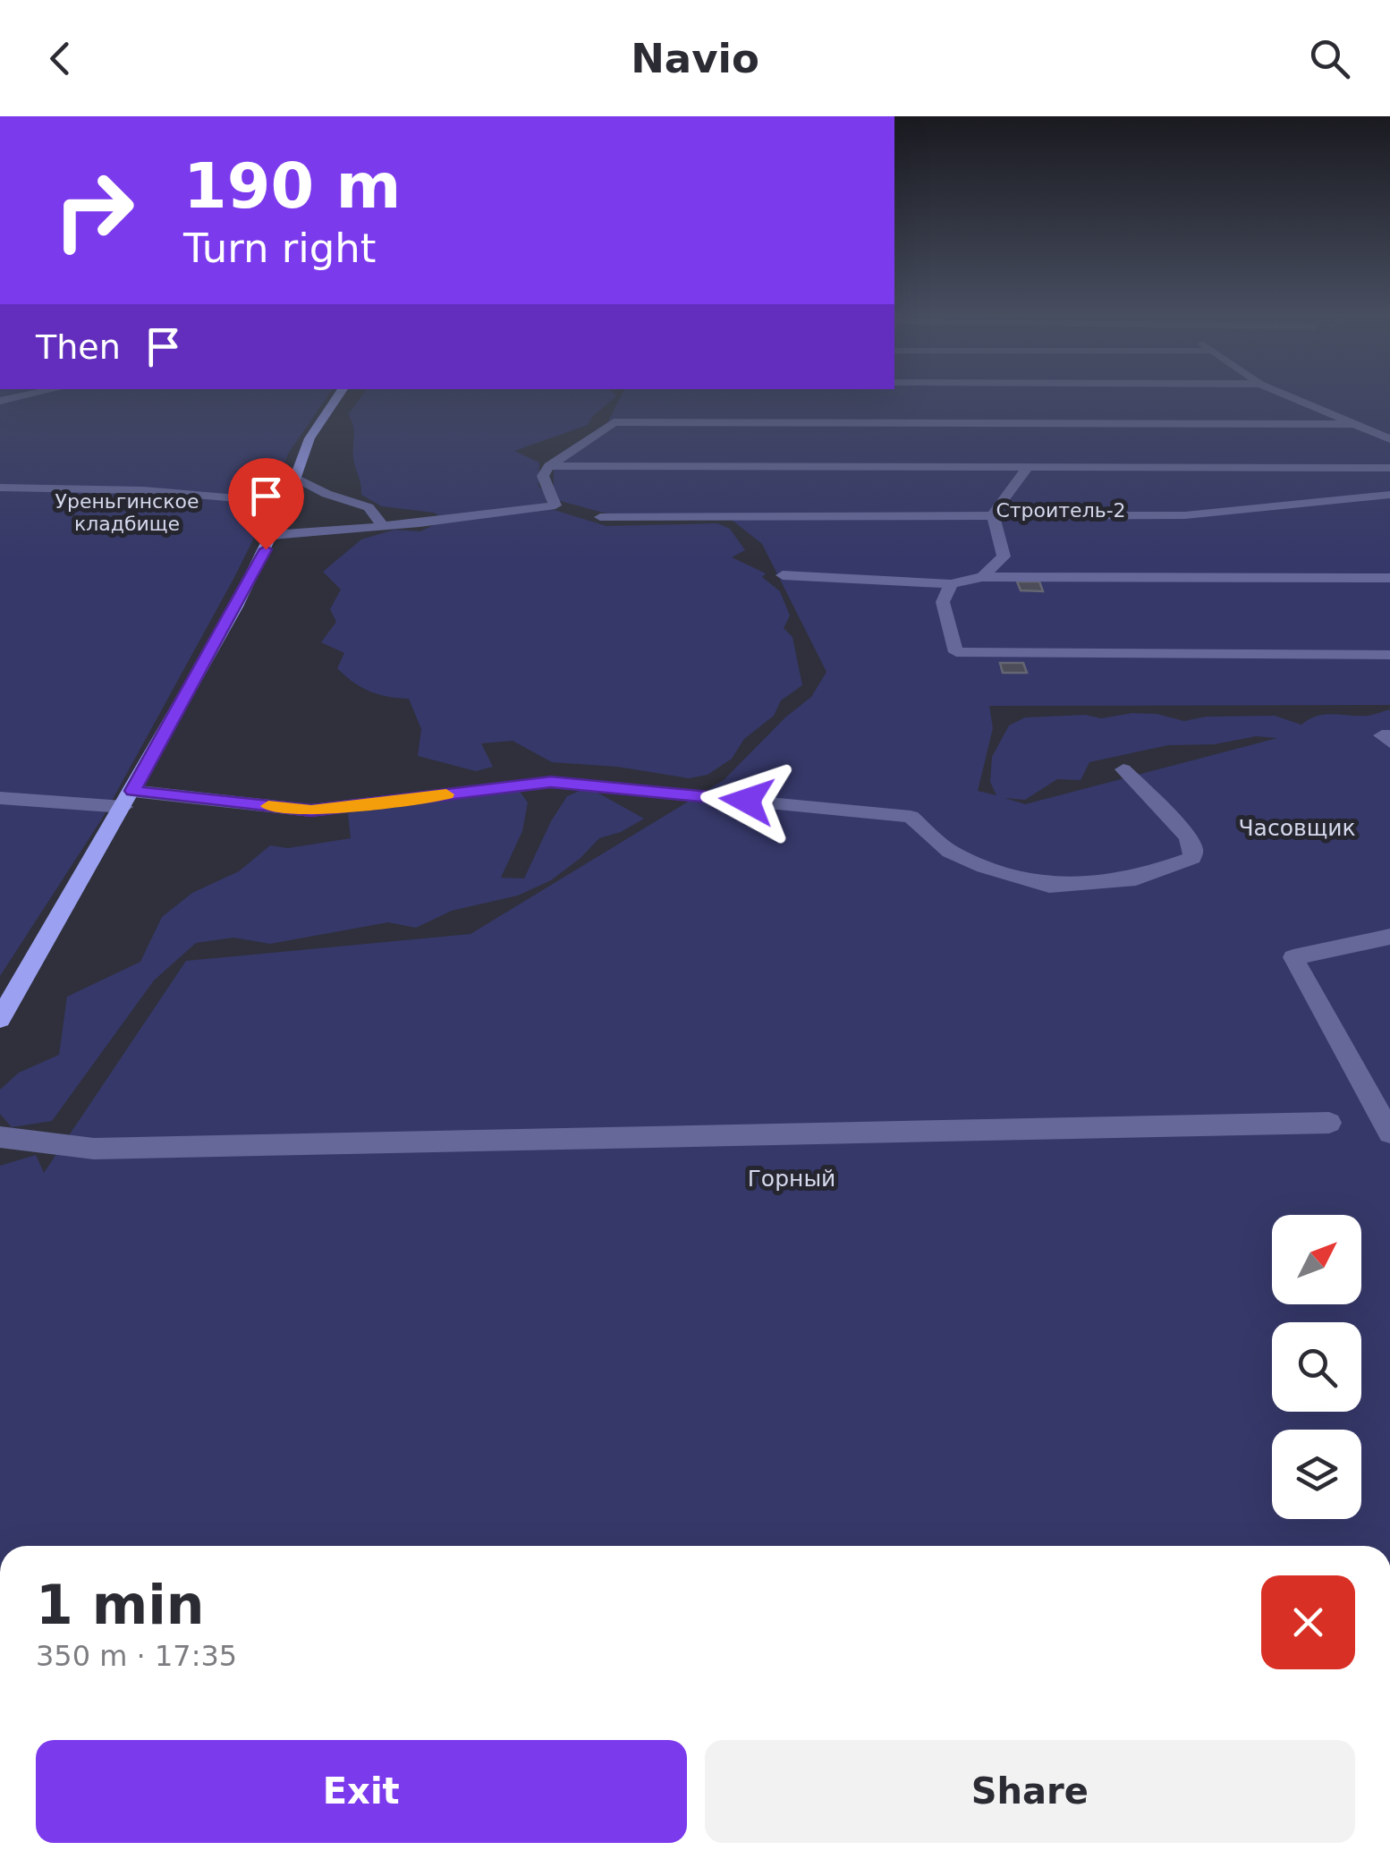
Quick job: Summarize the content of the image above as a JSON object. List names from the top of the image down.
{
  "parks": [
    "Уреньгинское кладбище",
    "Строитель-2",
    "Часовщик",
    "Горный"
  ],
  "north": "top right",
  "page": {
    "header": "Navio",
    "turn": ["190 m", "Turn right"],
    "then": "Then",
    "heading": ["1 min", "350 m · 17:35"],
    "buttons": ["Exit", "Share"]
  }
}
